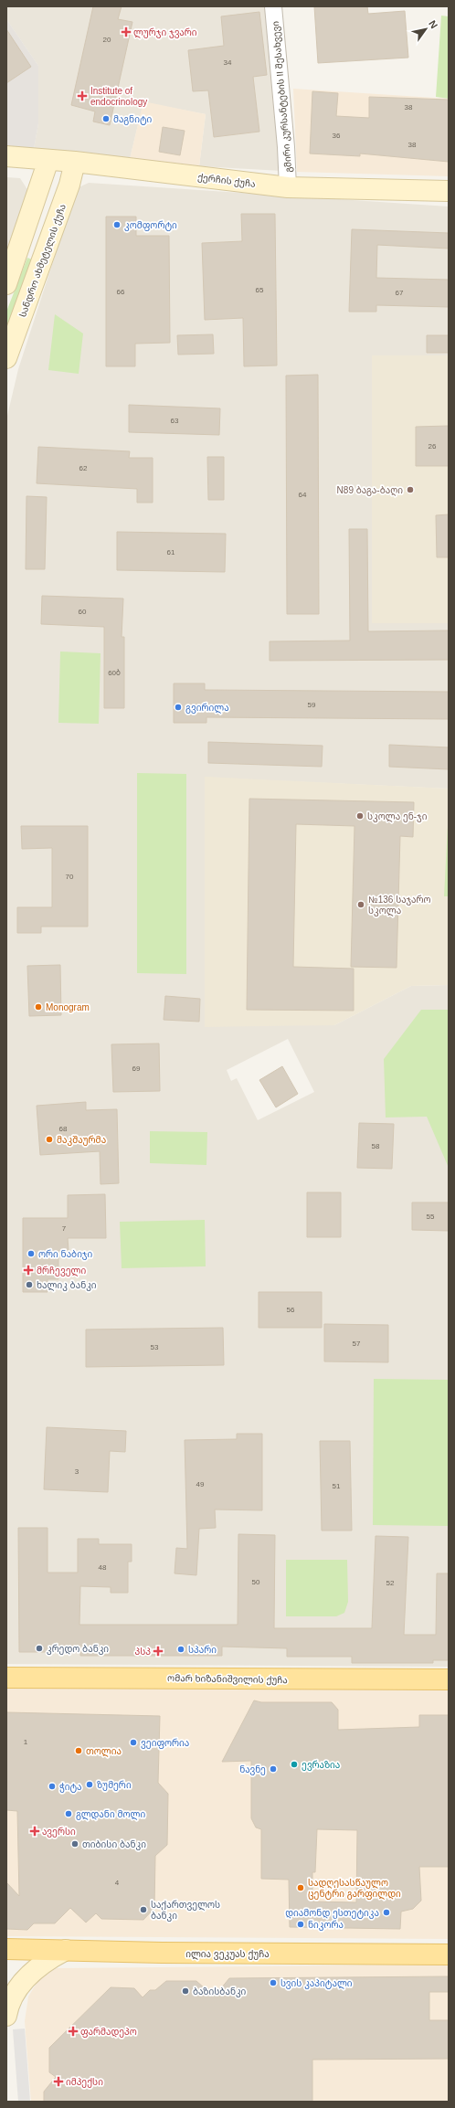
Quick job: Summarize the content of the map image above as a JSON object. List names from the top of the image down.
{
  "streets": {
    "main road": [
      "ქერჩის ქუჩა",
      "სანდრო ახმეტელის ქუჩა",
      "ომარ ხიზანიშვილის ქუჩა",
      "ილია ვეკუას ქუჩა"
    ],
    "street": ["გმირი კურსანტების II შესახვევი"]
  },
  "crossings": [
    ["გმირი კურსანტების II შესახვევი", "ქერჩის ქუჩა"],
    ["ქერჩის ქუჩა", "სანდრო ახმეტელის ქუჩა"]
  ],
  "places": {
    "health": [
      "ლურჯი ჯვარი",
      "Institute of endocrinology",
      "მრჩეველი",
      "პსპ",
      "ავერსი",
      "ფარმადეპო",
      "იმპექსი"
    ],
    "other": [
      "მაგნიტი",
      "კომფორტი",
      "N89 ბაგა-ბაღი",
      "გვირილა",
      "სკოლა ენ-ჯი",
      "№136 საჯარო სკოლა",
      "Monogram",
      "მაკშაურმა",
      "ორი ნაბიჯი",
      "ხალიკ ბანკი",
      "კრედო ბანკი",
      "სპარი",
      "ვეიფორია",
      "თოლია",
      "ევრაზია",
      "ნავნე",
      "ზუმერი",
      "ჭიტა",
      "გლდანი მოლი",
      "თიბისი ბანკი",
      "სადღესასწაულო ცენტრი გარფილდი",
      "საქართველოს ბანკი",
      "დიამონდ ესთეტიკა",
      "ნიკორა",
      "სვის კაპიტალი",
      "ბაზისბანკი"
    ]
  },
  "house_numbers": [
    "20",
    "34",
    "38",
    "36",
    "38",
    "65",
    "66",
    "67",
    "63",
    "26",
    "62",
    "64",
    "61",
    "60",
    "60ბ",
    "59",
    "70",
    "69",
    "68",
    "58",
    "55",
    "7",
    "56",
    "57",
    "53",
    "3",
    "49",
    "51",
    "48",
    "50",
    "52",
    "1",
    "4"
  ],
  "north": "top right"
}
